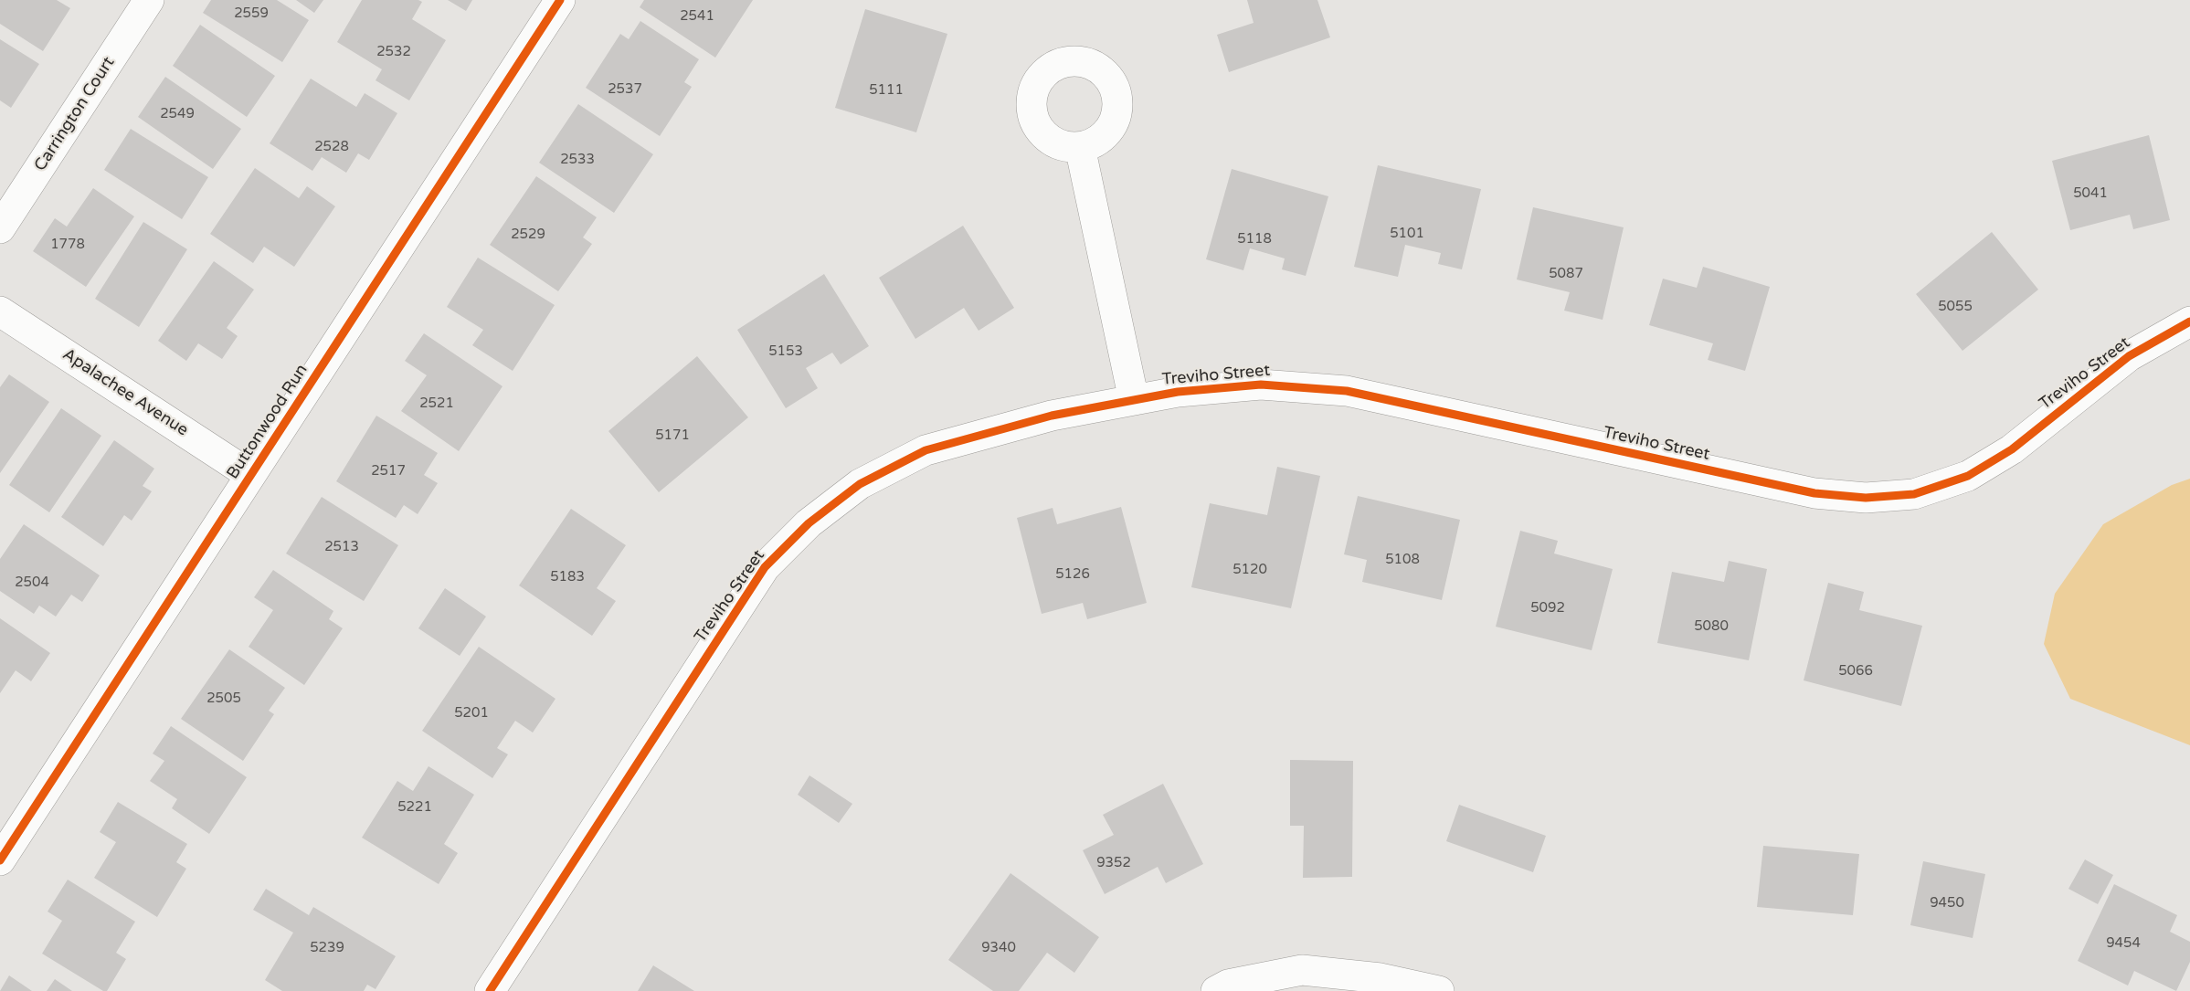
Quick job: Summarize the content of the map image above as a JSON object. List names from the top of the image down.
{
  "streets": {
    "street": [
      "Carrington Court",
      "Treviho Street",
      "Apalachee Avenue",
      "Buttonwood Run"
    ]
  },
  "crossings": [
    ["Apalachee Avenue", "Buttonwood Run"]
  ],
  "house_numbers": [
    "2559",
    "2541",
    "2532",
    "2537",
    "5111",
    "2549",
    "2528",
    "2533",
    "5041",
    "5101",
    "2529",
    "5118",
    "1778",
    "5087",
    "5055",
    "5153",
    "2521",
    "5171",
    "2517",
    "2513",
    "5108",
    "5120",
    "5126",
    "5183",
    "2504",
    "5092",
    "5080",
    "5066",
    "2505",
    "5201",
    "5221",
    "9352",
    "9450",
    "9454",
    "5239",
    "9340"
  ]
}
